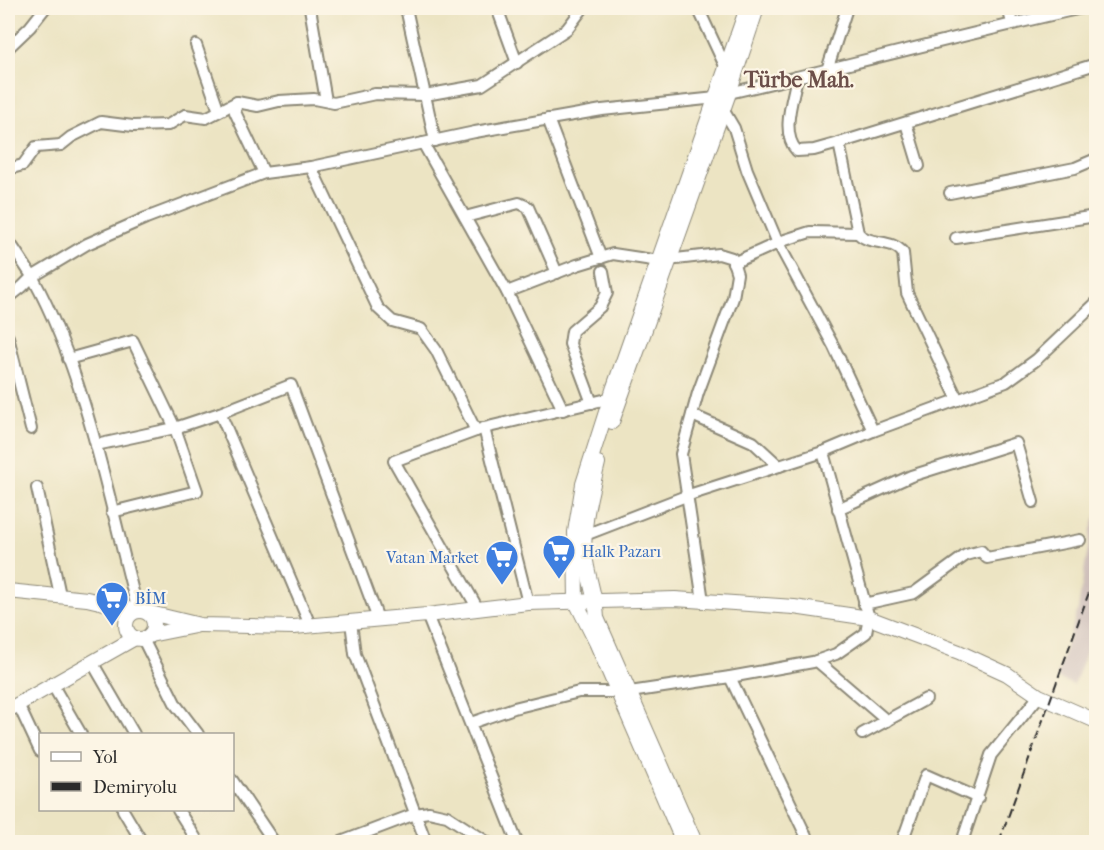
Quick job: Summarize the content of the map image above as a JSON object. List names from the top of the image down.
{
  "districts": ["Türbe Mah."],
  "places": {
    "supermarket": ["Halk Pazarı", "Vatan Market", "BİM"]
  },
  "legend": ["Yol", "Demiryolu"]
}
